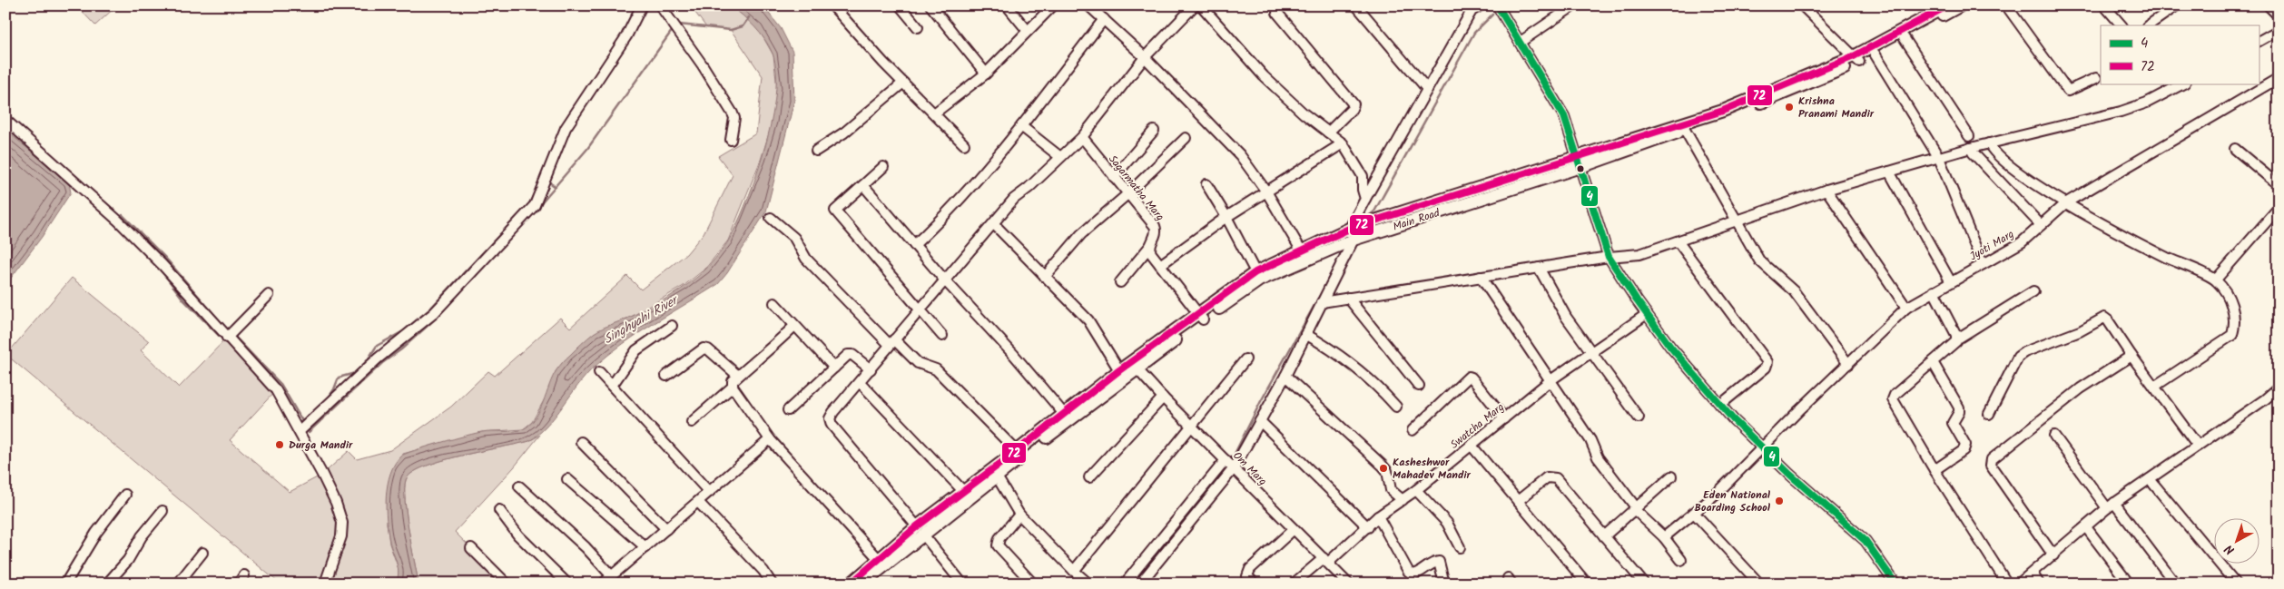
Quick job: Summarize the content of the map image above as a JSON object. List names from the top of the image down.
{
  "streets": {
    "main road": ["Main Road"],
    "street": [
      "Sagarmatha Marg",
      "Jyoti Marg",
      "Swatcha Marg",
      "Om Marg"
    ]
  },
  "crossings": [
    ["Main Road", "Om Marg"],
    ["Swatcha Marg", "Om Marg"]
  ],
  "water": ["Singhyahi River"],
  "places": [
    "Krishna Pranami Mandir",
    "Durga Mandir",
    "Kasheshwor Mahadev Mandir",
    "Eden National Boarding School"
  ],
  "lines": ["transit line 72", "transit line 4"],
  "legend": ["4", "72"],
  "north": "bottom left"
}
